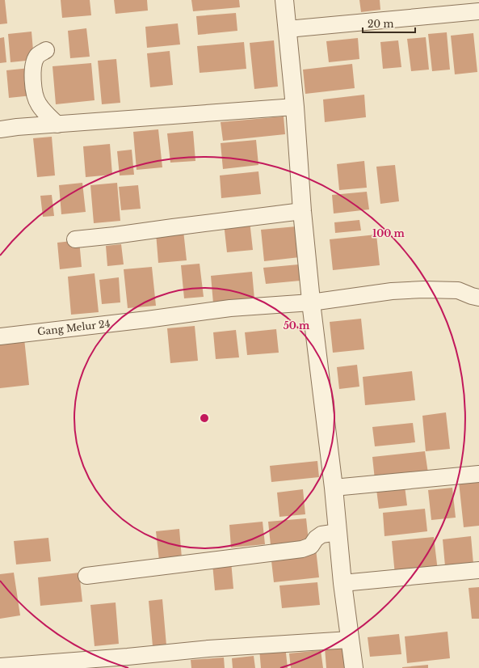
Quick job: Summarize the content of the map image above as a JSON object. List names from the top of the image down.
{
  "streets": {
    "street": ["Gang Melur 24"]
  },
  "scale_bar": "20 m",
  "rings": ["100 m", "50 m"]
}
